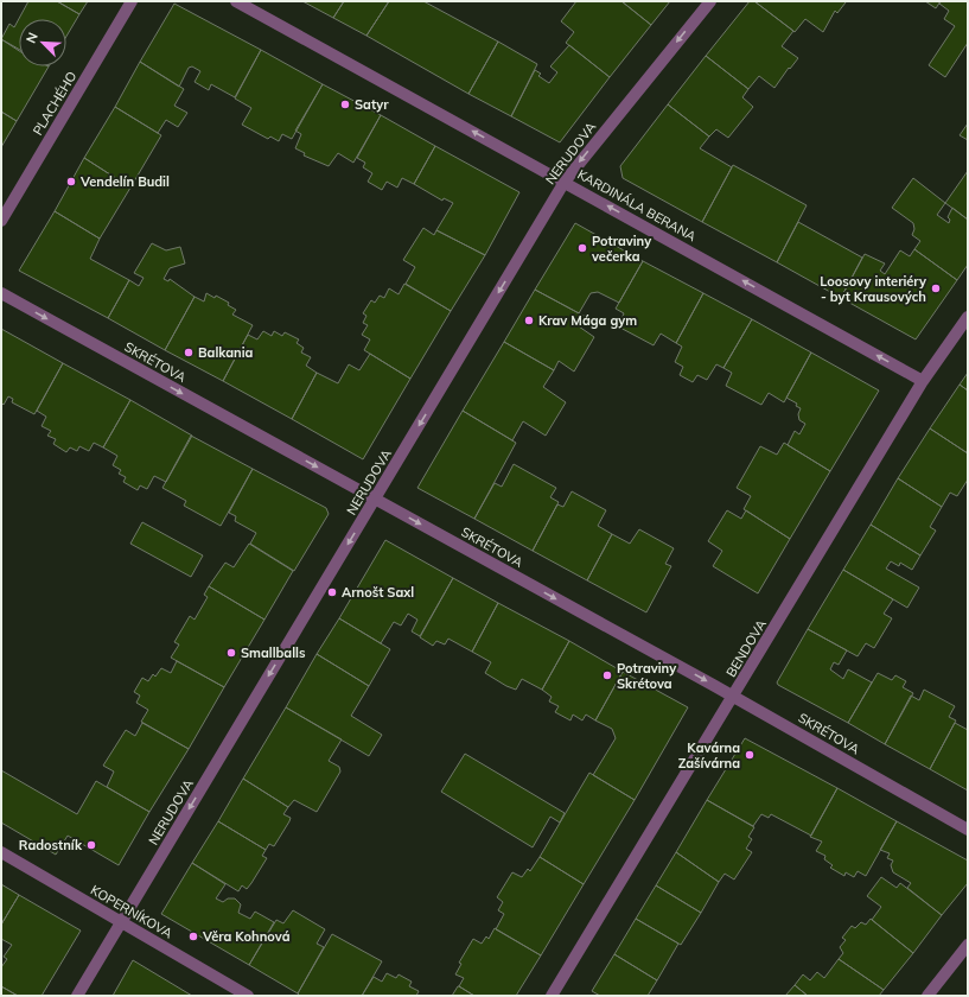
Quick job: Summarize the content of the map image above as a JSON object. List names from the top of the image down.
{
  "streets": {
    "street": [
      "PLACHÉHO",
      "NERUDOVA",
      "KARDINÁLA BERANA",
      "SKRÉTOVA",
      "BENDOVA",
      "KOPERNÍKOVA"
    ]
  },
  "crossings": [
    ["NERUDOVA", "KARDINÁLA BERANA"],
    ["NERUDOVA", "SKRÉTOVA"],
    ["NERUDOVA", "KOPERNÍKOVA"],
    ["KARDINÁLA BERANA", "BENDOVA"],
    ["SKRÉTOVA", "BENDOVA"]
  ],
  "one_way": ["NERUDOVA", "KARDINÁLA BERANA", "SKRÉTOVA"],
  "places": [
    "Satyr",
    "Vendelín Budil",
    "Potraviny večerka",
    "Loosovy interiéry - byt Krausových",
    "Krav Mága gym",
    "Balkania",
    "Arnošt Saxl",
    "Smallballs",
    "Potraviny Skrétova",
    "Kavárna Zašívárna",
    "Radostník",
    "Věra Kohnová"
  ],
  "north": "top left"
}
